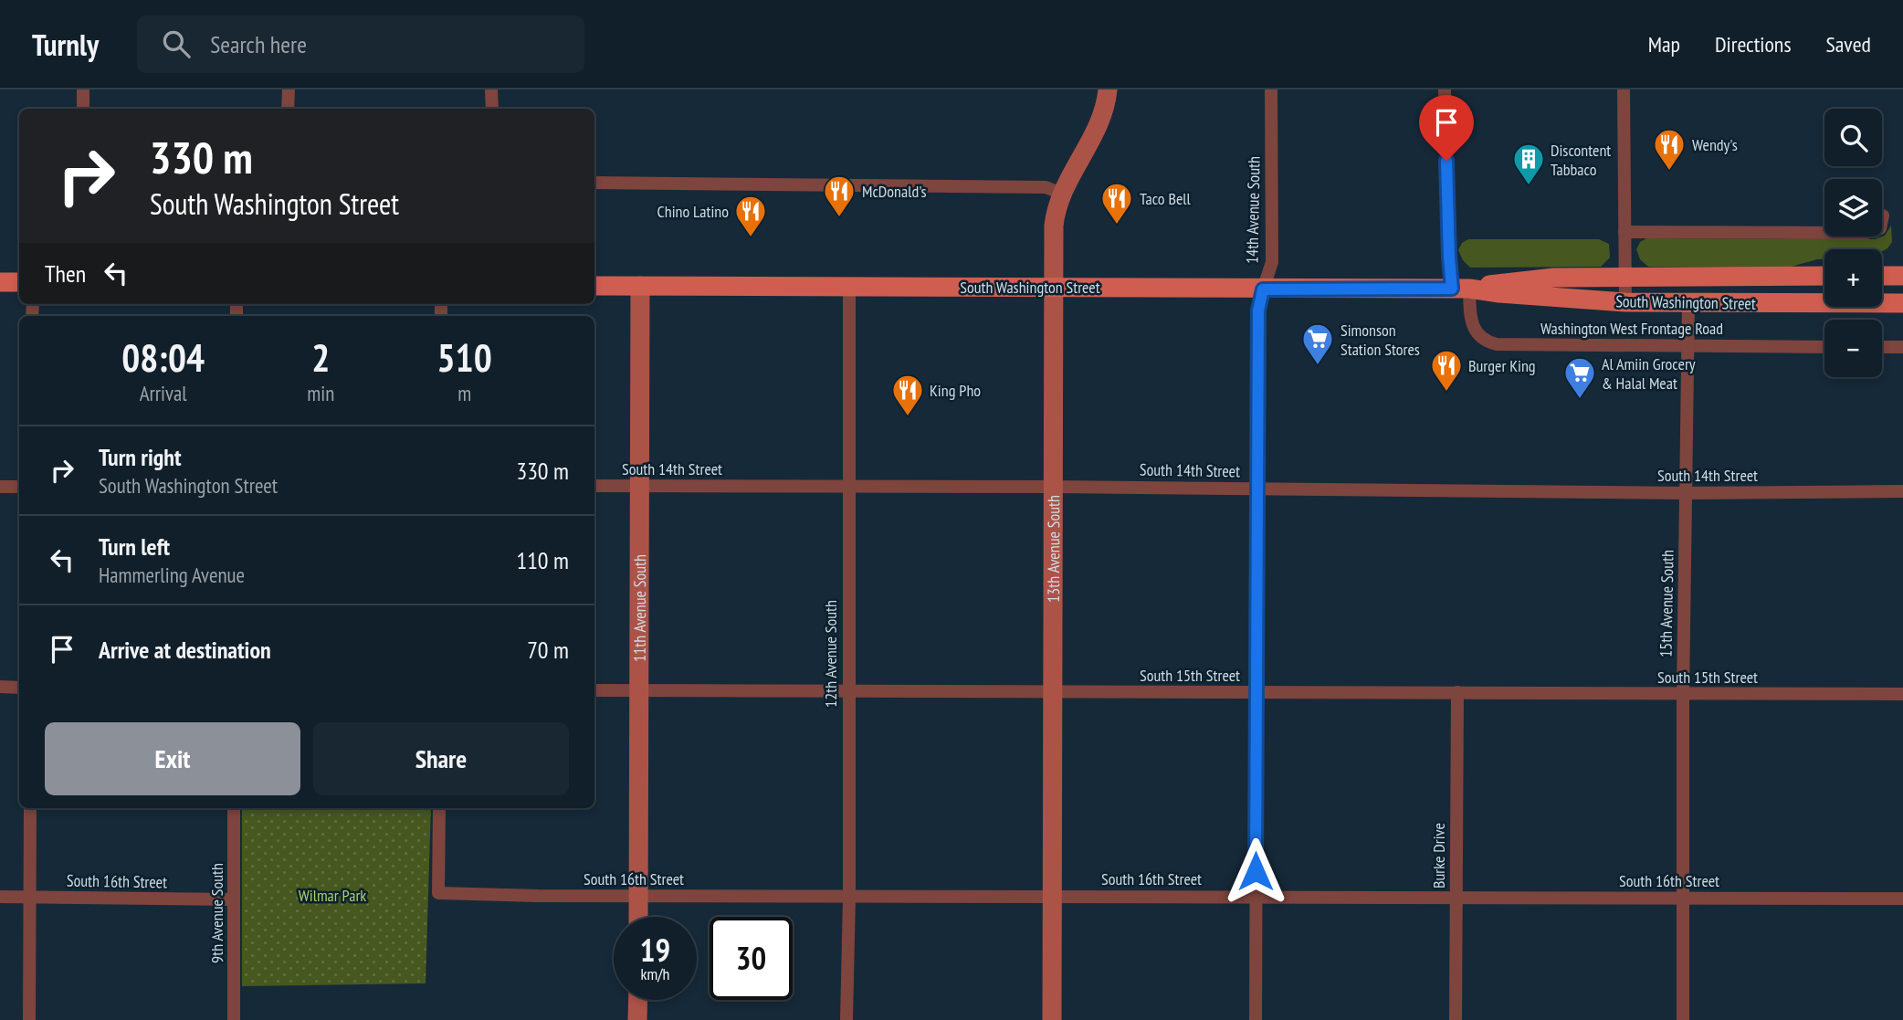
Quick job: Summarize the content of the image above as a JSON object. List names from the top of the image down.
{
  "streets": {
    "main road": ["South Washington Street"],
    "street": [
      "14th Avenue South",
      "Washington West Frontage Road",
      "South 14th Street",
      "13th Avenue South",
      "15th Avenue South",
      "11th Avenue South",
      "12th Avenue South",
      "South 15th Street",
      "Burke Drive",
      "South 16th Street",
      "9th Avenue South"
    ]
  },
  "crossings": [
    ["14th Avenue South", "South Washington Street"],
    ["14th Avenue South", "South 14th Street"],
    ["14th Avenue South", "South 15th Street"],
    ["14th Avenue South", "South 16th Street"],
    ["South Washington Street", "Washington West Frontage Road"],
    ["South Washington Street", "13th Avenue South"],
    ["South Washington Street", "15th Avenue South"],
    ["South Washington Street", "11th Avenue South"],
    ["South Washington Street", "12th Avenue South"],
    ["Washington West Frontage Road", "15th Avenue South"],
    ["South 14th Street", "13th Avenue South"],
    ["South 14th Street", "15th Avenue South"],
    ["South 14th Street", "11th Avenue South"],
    ["South 14th Street", "12th Avenue South"],
    ["13th Avenue South", "South 15th Street"],
    ["13th Avenue South", "South 16th Street"],
    ["15th Avenue South", "South 15th Street"],
    ["15th Avenue South", "South 16th Street"],
    ["11th Avenue South", "South 15th Street"],
    ["11th Avenue South", "South 16th Street"],
    ["12th Avenue South", "South 15th Street"],
    ["12th Avenue South", "South 16th Street"],
    ["South 15th Street", "Burke Drive"],
    ["Burke Drive", "South 16th Street"],
    ["South 16th Street", "9th Avenue South"]
  ],
  "parks": ["Wilmar Park"],
  "places": {
    "restaurant": [
      "Wendy's",
      "McDonald's",
      "Taco Bell",
      "Chino Latino",
      "Burger King",
      "King Pho"
    ],
    "building": ["Discontent Tabbaco"],
    "supermarket": ["Simonson Station Stores", "Al Amiin Grocery & Halal Meat"]
  },
  "page": {
    "header": "Turnly",
    "search": "Search here",
    "nav": ["Map", "Directions", "Saved"],
    "map_buttons": ["+", "−"],
    "turn": ["330 m", "South Washington Street"],
    "then": "Then",
    "eta": [
      "08:04",
      "Arrival",
      "2",
      "min",
      "510",
      "m"
    ],
    "list": [
      {
        "name": "Turn right",
        "note": "South Washington Street",
        "value": "330 m"
      },
      {
        "name": "Turn left",
        "note": "Hammerling Avenue",
        "value": "110 m"
      },
      {
        "name": "Arrive at destination",
        "value": "70 m"
      }
    ],
    "buttons": ["Exit", "Share"],
    "speed": "19 km/h",
    "limit": "30"
  }
}
